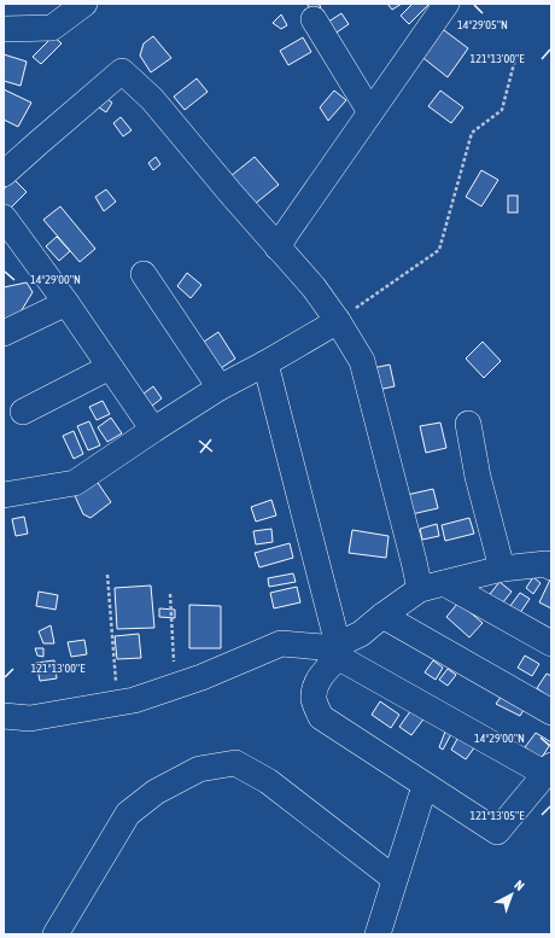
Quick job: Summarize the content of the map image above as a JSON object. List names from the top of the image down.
{
  "north": "top right",
  "coordinates": [
    "14°29'05\"N",
    "121°13'00\"E",
    "14°29'00\"N",
    "121°13'05\"E"
  ]
}
